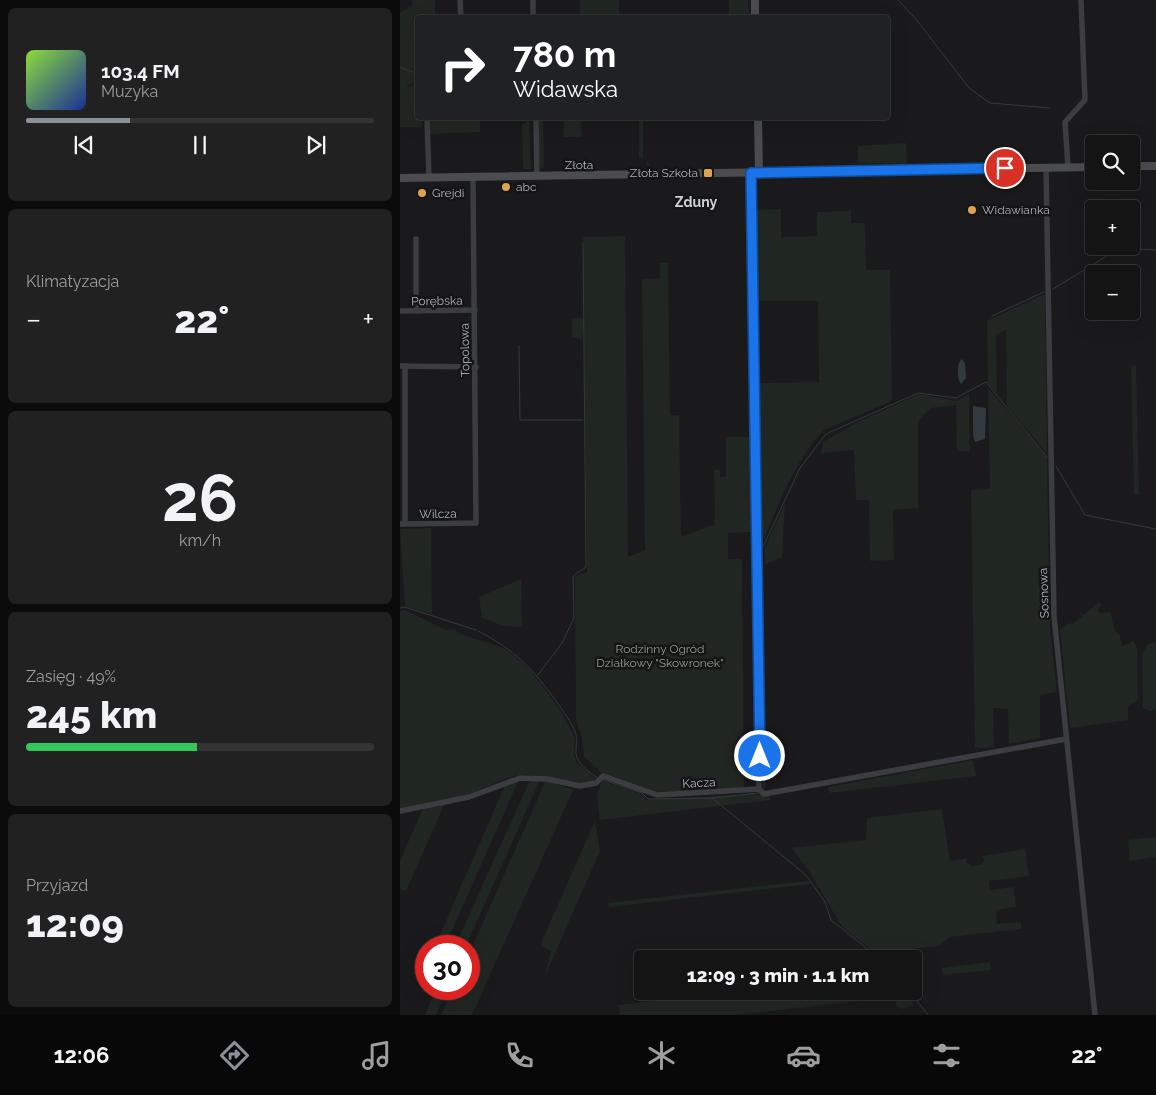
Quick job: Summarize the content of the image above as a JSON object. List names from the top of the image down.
{
  "streets": {
    "street": [
      "Złota",
      "Porębska",
      "Topolowa",
      "Wilcza",
      "Sosnowa",
      "Kacza"
    ]
  },
  "crossings": [
    ["Złota", "Topolowa"],
    ["Złota", "Sosnowa"],
    ["Porębska", "Topolowa"],
    ["Topolowa", "Wilcza"],
    ["Sosnowa", "Kacza"]
  ],
  "districts": ["Zduny"],
  "parks": ["Rodzinny Ogród Działkowy \"Skowronek\""],
  "places": {
    "transit": ["Złota Szkoła"],
    "other": ["abc", "Grejdi", "Widawianka"]
  },
  "page": {
    "turn": ["780 m", "Widawska"],
    "song": ["103.4 FM", "Muzyka"],
    "map_buttons": ["+", "−"],
    "tile": [
      "Klimatyzacja",
      ["26", "km/h"],
      ["Zasięg · 49%", "245 km"],
      ["Przyjazd", "12:09"]
    ],
    "heat": ["−", "22°", "+"],
    "limit": "30",
    "trip": "12:09 · 3 min · 1.1 km",
    "tabs": ["12:06", "22°"]
  }
}
